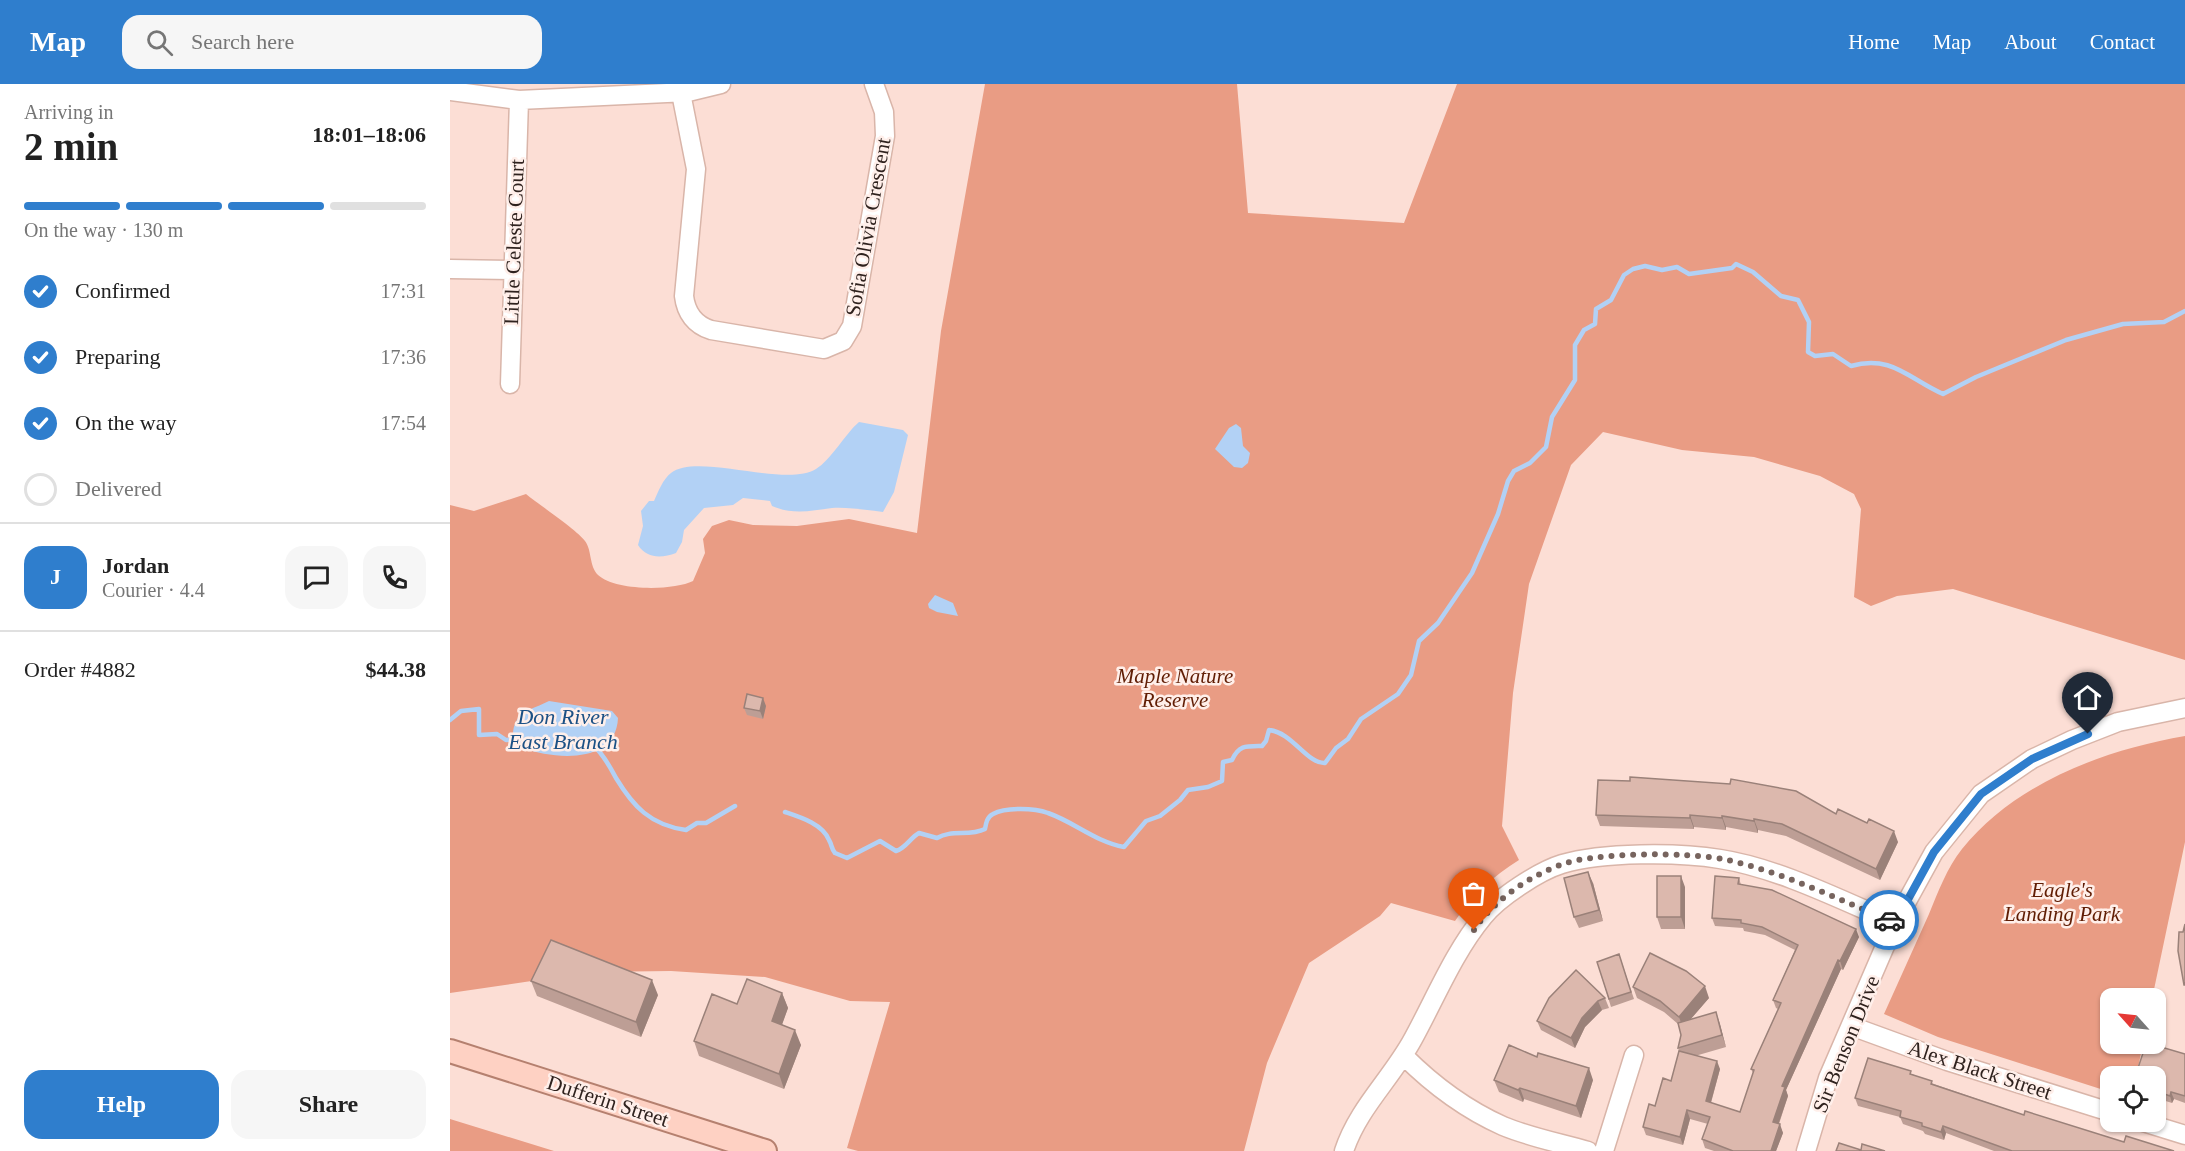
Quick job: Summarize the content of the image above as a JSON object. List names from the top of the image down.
{
  "streets": {
    "main road": ["Dufferin Street"],
    "street": [
      "Sofia Olivia Crescent",
      "Little Celeste Court",
      "Sir Benson Drive",
      "Alex Black Street"
    ]
  },
  "crossings": [
    ["Sir Benson Drive", "Alex Black Street"]
  ],
  "water": ["Don River East Branch"],
  "parks": ["Maple Nature Reserve", "Eagle's Landing Park"],
  "north": "top left",
  "page": {
    "header": "Map",
    "search": "Search here",
    "nav": [
      "Home",
      "Map",
      "About",
      "Contact"
    ],
    "heading": ["2 min", "Arriving in", "18:01–18:06"],
    "panel": [
      "Jordan",
      "Courier · 4.4",
      "Order #4882",
      "$44.38"
    ],
    "bar": "On the way · 130 m",
    "list": [
      ["Confirmed", "17:31"],
      ["Preparing", "17:36"],
      ["On the way", "17:54"],
      "Delivered"
    ],
    "round": "J",
    "buttons": ["Help", "Share"]
  }
}
